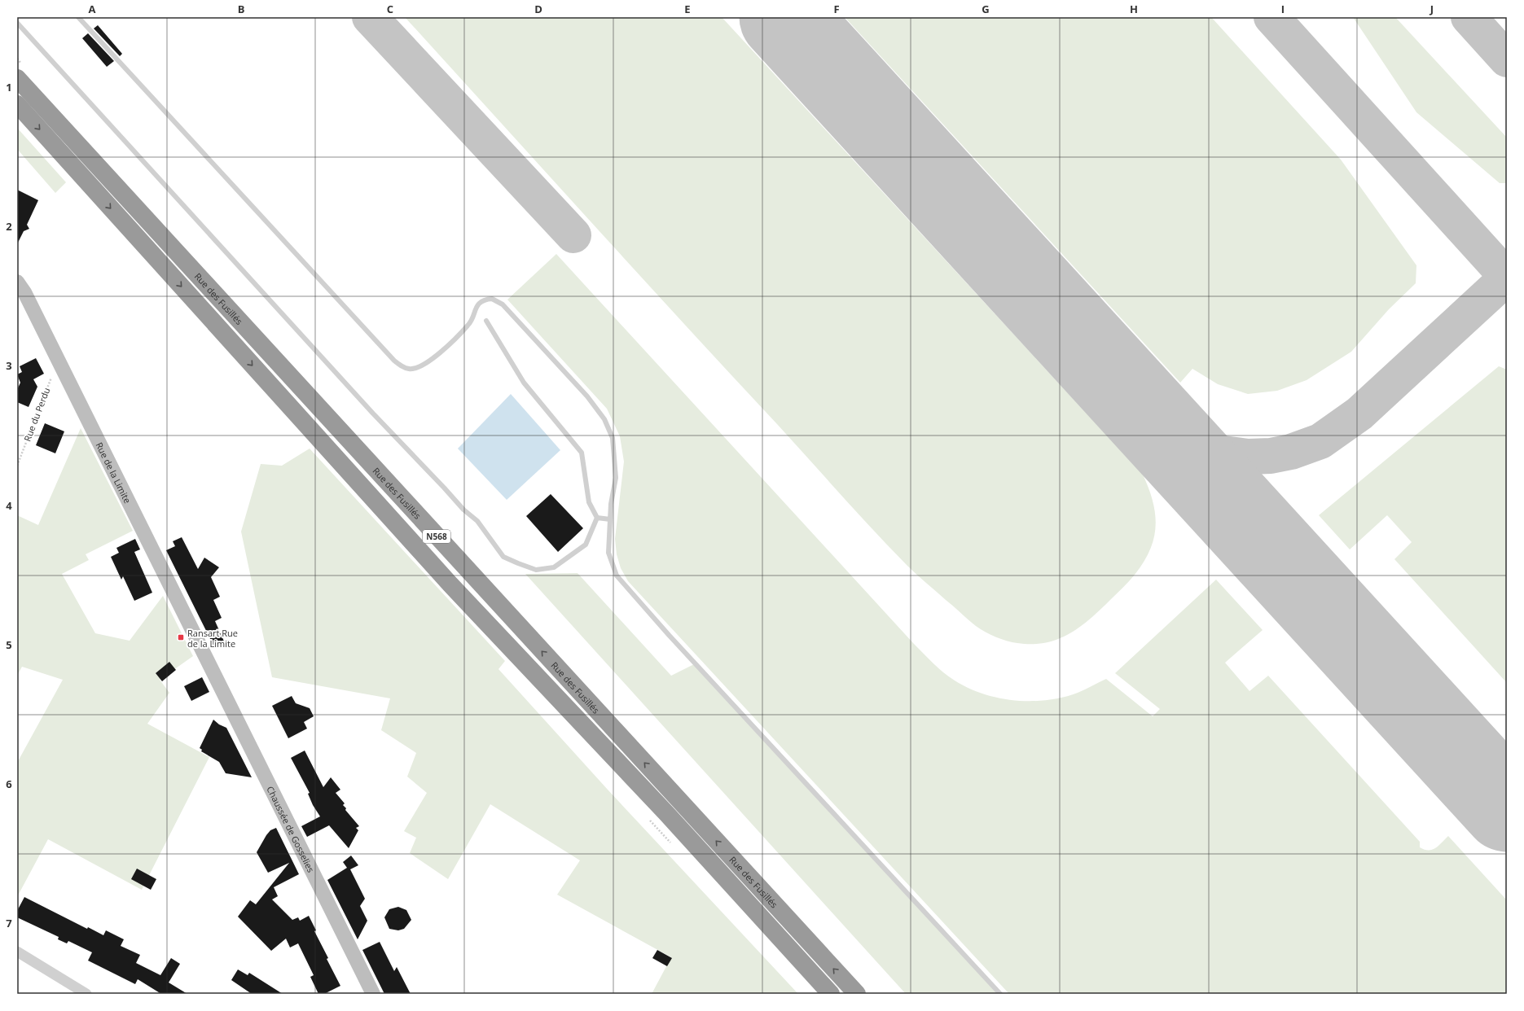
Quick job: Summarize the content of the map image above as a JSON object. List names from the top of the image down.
{
  "streets": {
    "highway": ["Rue des Fusillés", "N568"],
    "street": ["Rue de la Limite", "Chaussée de Gosselies"],
    "path": ["Rue du Perdu"]
  },
  "crossings": [
    ["Rue du Perdu", "Rue de la Limite"],
    ["Rue de la Limite", "Chaussée de Gosselies"]
  ],
  "places": {
    "transit": ["Ransart Rue de la Limite"]
  },
  "grid": {
    "columns": [
      "A",
      "B",
      "C",
      "D",
      "E",
      "F",
      "G",
      "H",
      "I",
      "J"
    ],
    "rows": [
      "1",
      "2",
      "3",
      "4",
      "5",
      "6",
      "7"
    ]
  }
}
